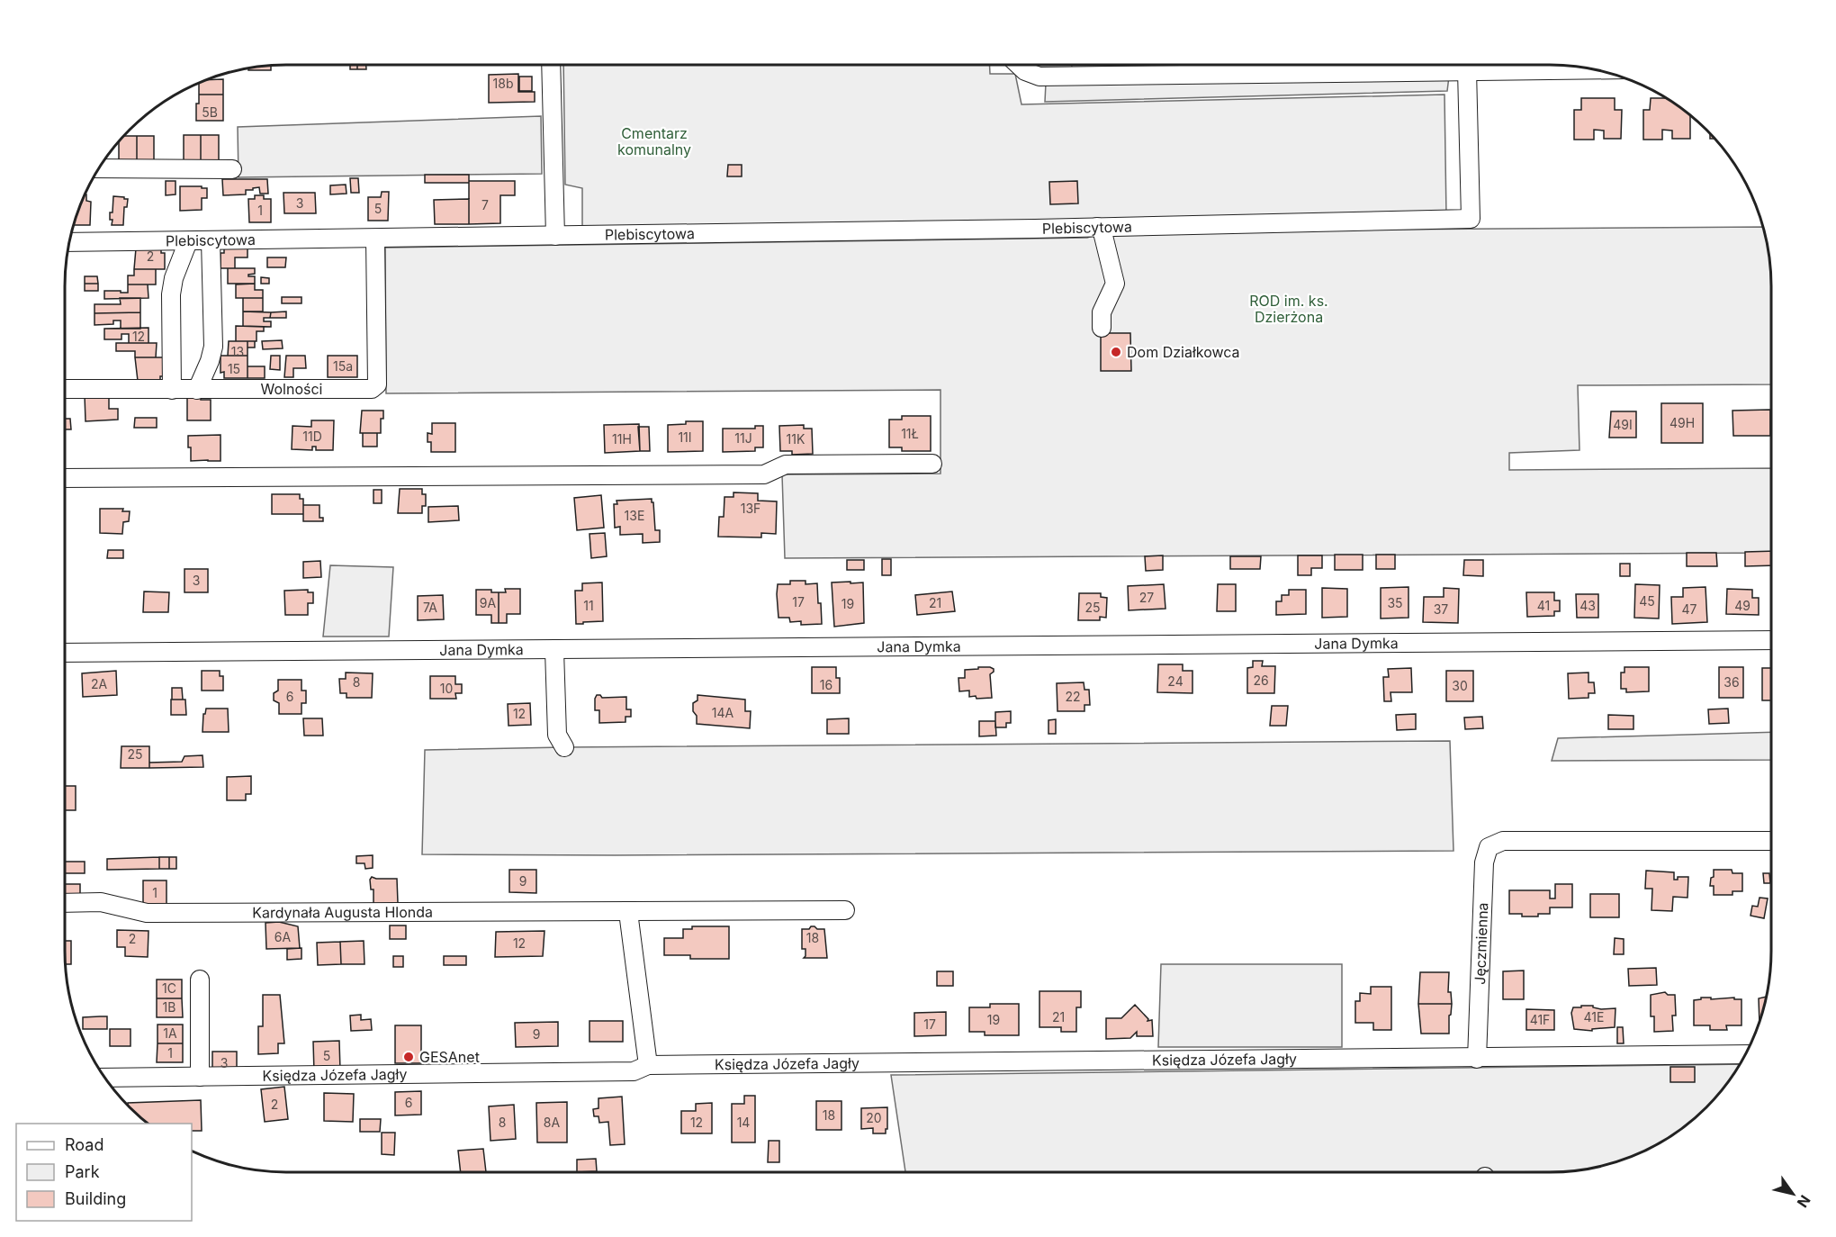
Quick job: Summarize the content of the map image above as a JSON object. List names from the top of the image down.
{
  "streets": {
    "street": [
      "Plebiscytowa",
      "Wolności",
      "Jana Dymka",
      "Kardynała Augusta Hlonda",
      "Jęczmienna",
      "Księdza Józefa Jagły"
    ]
  },
  "crossings": [
    ["Plebiscytowa", "Wolności"],
    ["Jęczmienna", "Księdza Józefa Jagły"]
  ],
  "parks": ["Cmentarz komunalny", "ROD im. ks. Dzierżona"],
  "places": ["Dom Działkowca", "GESAnet"],
  "house_numbers": [
    "18b",
    "5B",
    "3",
    "7",
    "5",
    "1",
    "2",
    "12",
    "13",
    "15a",
    "15",
    "49H",
    "49I",
    "11Ł",
    "11D",
    "11I",
    "11J",
    "11H",
    "11K",
    "13F",
    "13E",
    "3",
    "27",
    "45",
    "17",
    "9A",
    "21",
    "35",
    "19",
    "11",
    "41",
    "43",
    "49",
    "7A",
    "25",
    "37",
    "47",
    "26",
    "24",
    "8",
    "36",
    "2A",
    "16",
    "30",
    "10",
    "6",
    "22",
    "14A",
    "12",
    "25",
    "9",
    "1",
    "6A",
    "18",
    "2",
    "12",
    "1C",
    "1B",
    "21",
    "41E",
    "19",
    "41F",
    "17",
    "1A",
    "9",
    "1",
    "5",
    "3",
    "6",
    "2",
    "18",
    "20",
    "8",
    "8A",
    "12",
    "14"
  ],
  "legend": ["Road", "Park", "Building"],
  "north": "bottom right"
}
